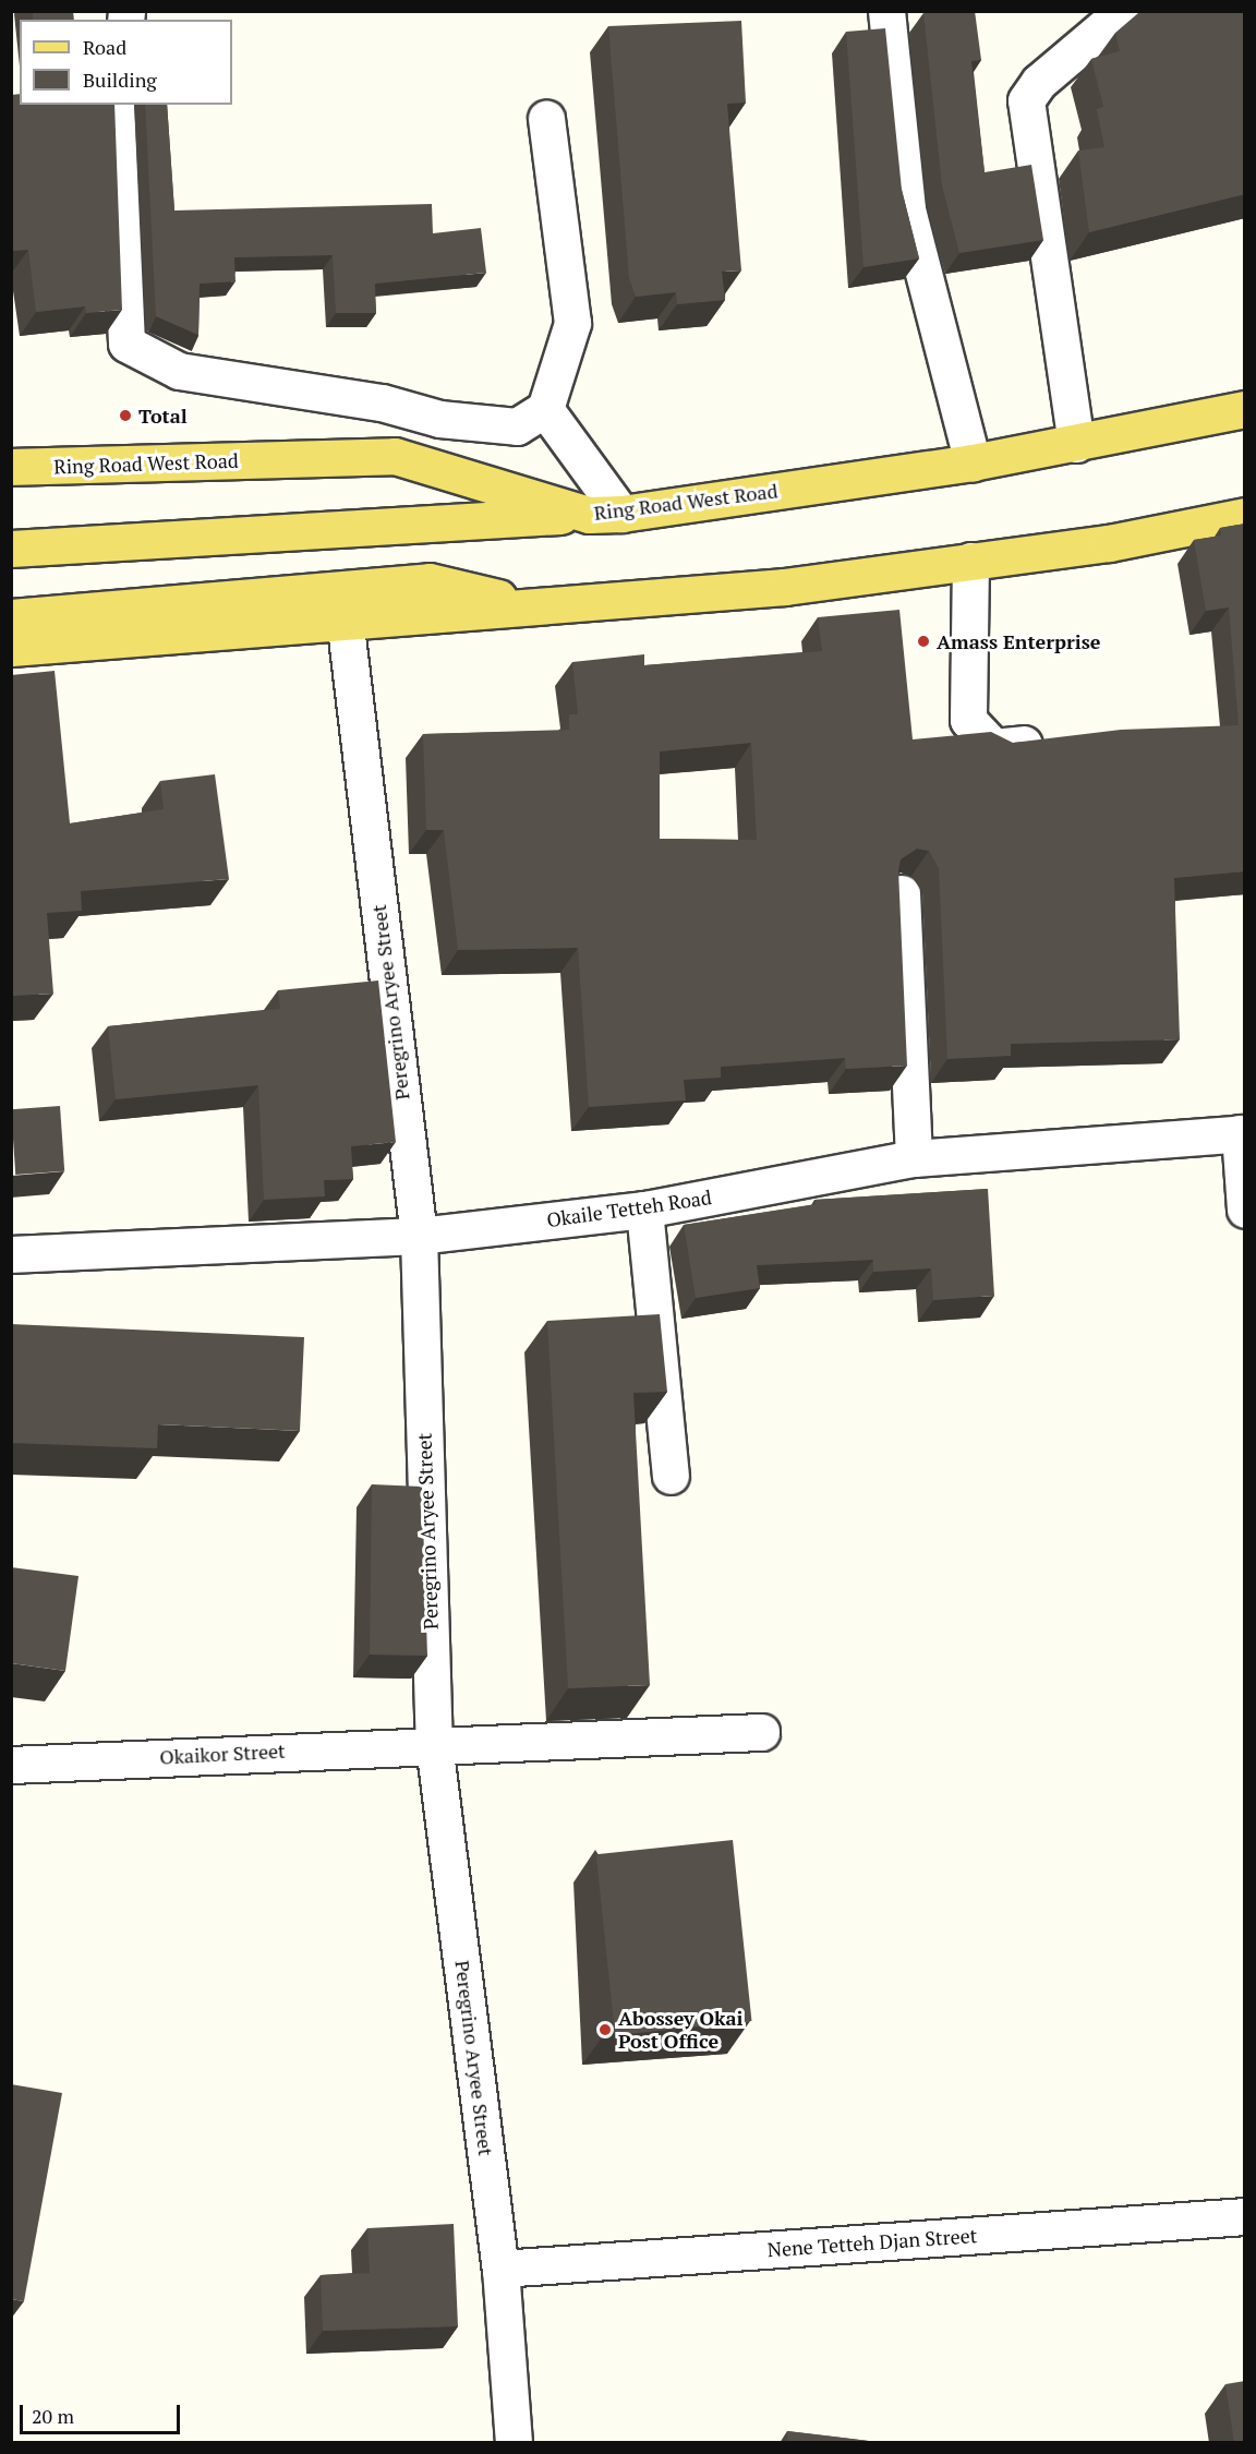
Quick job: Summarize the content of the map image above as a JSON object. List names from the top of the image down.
{
  "streets": {
    "main road": ["Ring Road West Road"],
    "street": [
      "Peregrino Aryee Street",
      "Okaile Tetteh Road",
      "Okaikor Street",
      "Nene Tetteh Djan Street"
    ]
  },
  "crossings": [
    ["Peregrino Aryee Street", "Okaile Tetteh Road"],
    ["Peregrino Aryee Street", "Okaikor Street"],
    ["Peregrino Aryee Street", "Nene Tetteh Djan Street"]
  ],
  "places": ["Total", "Amass Enterprise", "Abossey Okai Post Office"],
  "legend": ["Road", "Building"],
  "scale_bar": "20 m"
}
